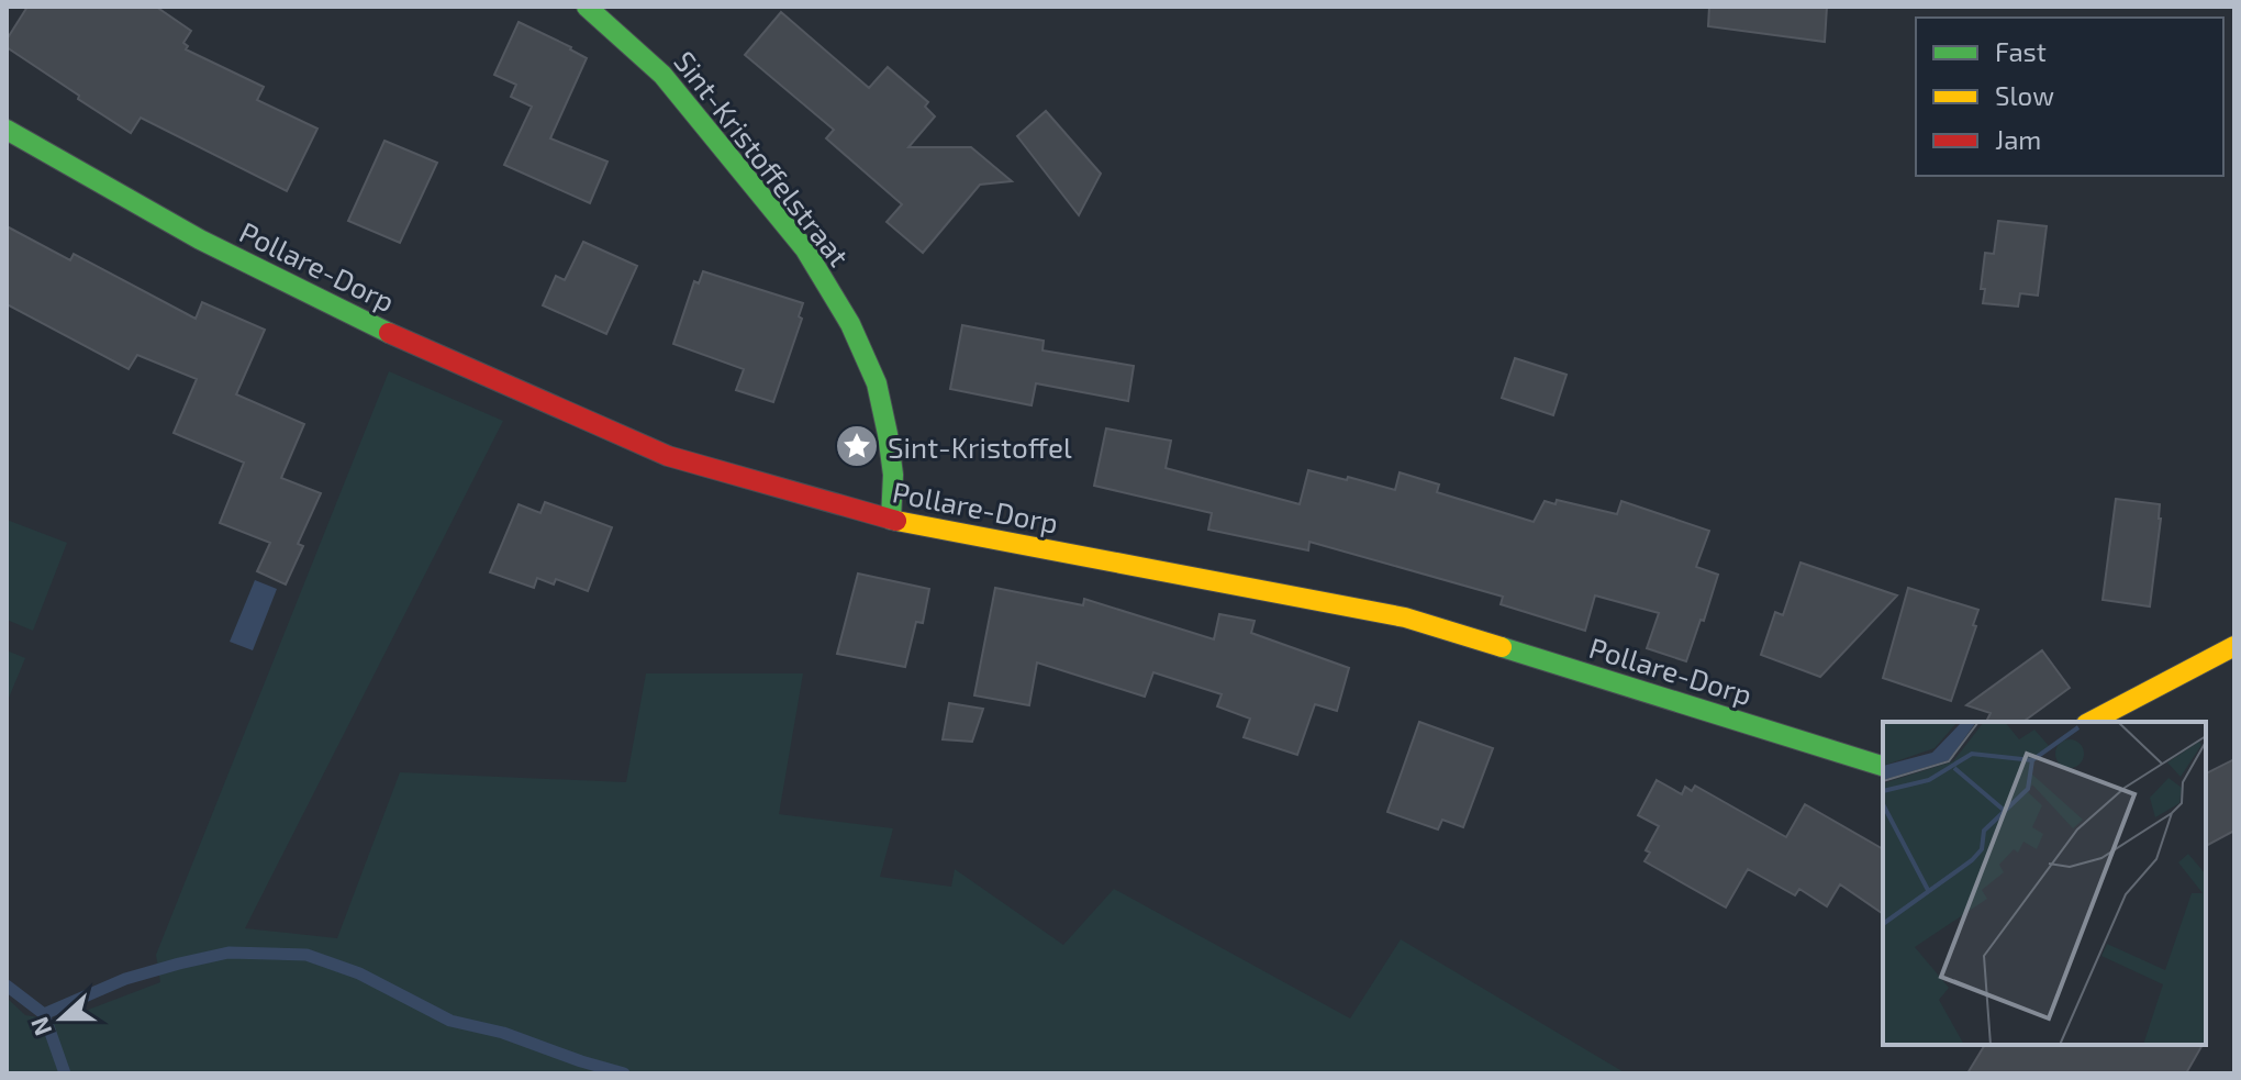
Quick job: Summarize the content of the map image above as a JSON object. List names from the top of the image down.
{
  "streets": {
    "street": ["Sint-Kristoffelstraat", "Pollare-Dorp"]
  },
  "crossings": [
    ["Sint-Kristoffelstraat", "Pollare-Dorp"]
  ],
  "places": {
    "place": ["Sint-Kristoffel"]
  },
  "legend": ["Fast", "Slow", "Jam"],
  "north": "left"
}
